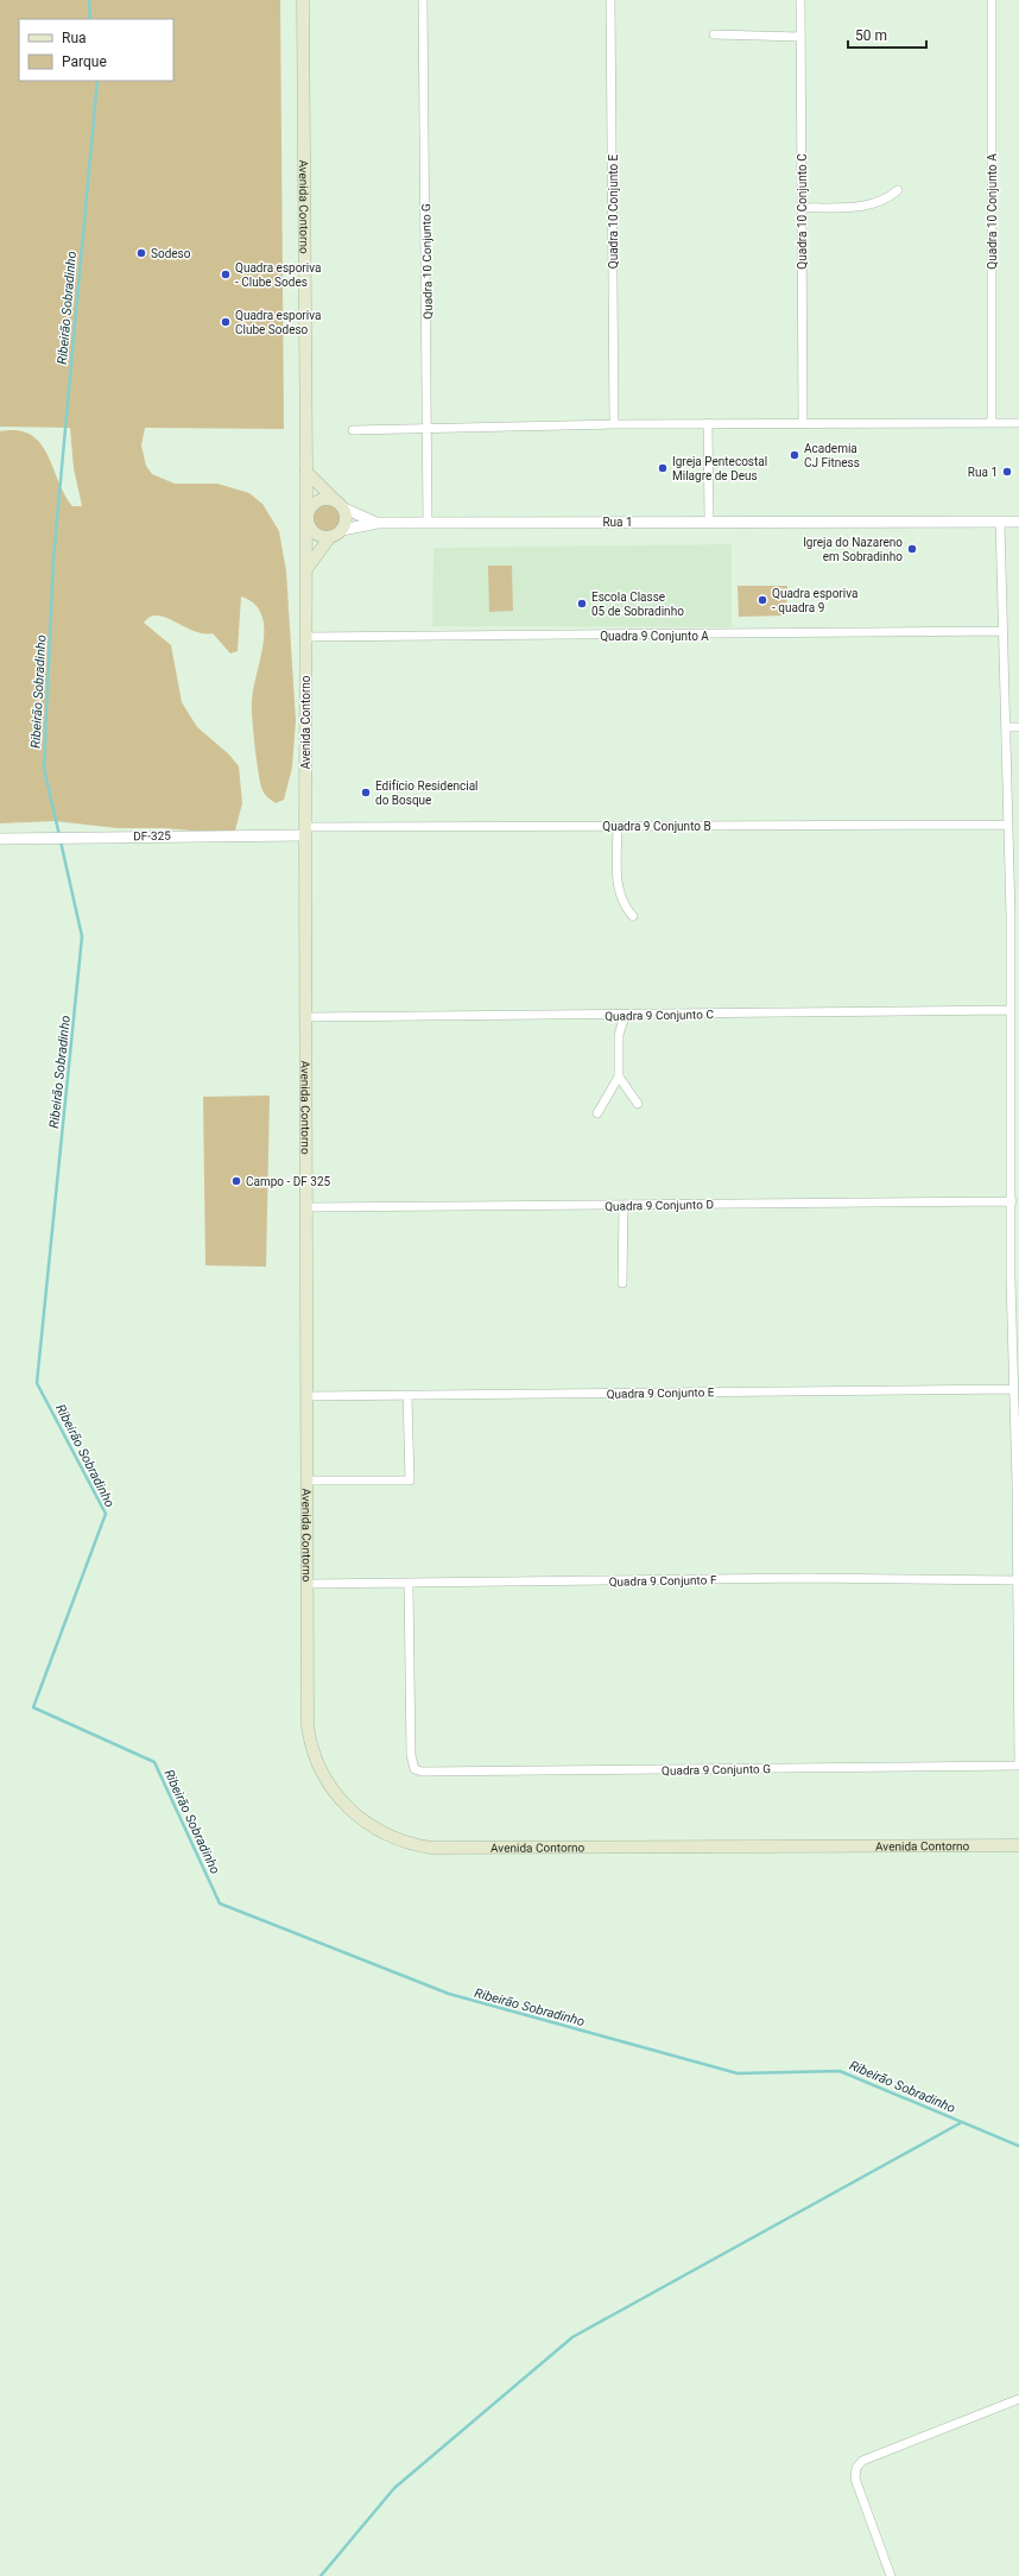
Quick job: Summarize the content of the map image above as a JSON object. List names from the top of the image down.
{
  "streets": {
    "main road": ["Avenida Contorno"],
    "street": [
      "Quadra 10 Conjunto E",
      "Quadra 10 Conjunto C",
      "Quadra 10 Conjunto A",
      "Quadra 10 Conjunto G",
      "Rua 1",
      "Quadra 9 Conjunto A",
      "Quadra 9 Conjunto B",
      "DF-325",
      "Quadra 9 Conjunto C",
      "Quadra 9 Conjunto D",
      "Quadra 9 Conjunto E",
      "Quadra 9 Conjunto F",
      "Quadra 9 Conjunto G"
    ]
  },
  "crossings": [
    ["Avenida Contorno", "Rua 1"],
    ["Avenida Contorno", "Quadra 9 Conjunto A"],
    ["Avenida Contorno", "Quadra 9 Conjunto B"],
    ["Avenida Contorno", "DF-325"],
    ["Avenida Contorno", "Quadra 9 Conjunto C"],
    ["Avenida Contorno", "Quadra 9 Conjunto D"],
    ["Avenida Contorno", "Quadra 9 Conjunto E"],
    ["Avenida Contorno", "Quadra 9 Conjunto F"],
    ["Quadra 10 Conjunto G", "Rua 1"],
    ["Quadra 9 Conjunto B", "DF-325"],
    ["Quadra 9 Conjunto F", "Quadra 9 Conjunto G"]
  ],
  "water": ["Ribeirão Sobradinho"],
  "places": [
    "Sodeso",
    "Quadra esporiva - Clube Sodes",
    "Quadra esporiva Clube Sodeso",
    "Academia CJ Fitness",
    "Igreja Pentecostal Milagre de Deus",
    "Rua 1",
    "Igreja do Nazareno em Sobradinho",
    "Quadra esporiva - quadra 9",
    "Escola Classe 05 de Sobradinho",
    "Edifício Residencial do Bosque",
    "Campo - DF 325"
  ],
  "legend": ["Rua", "Parque"],
  "scale_bar": "50 m"
}
